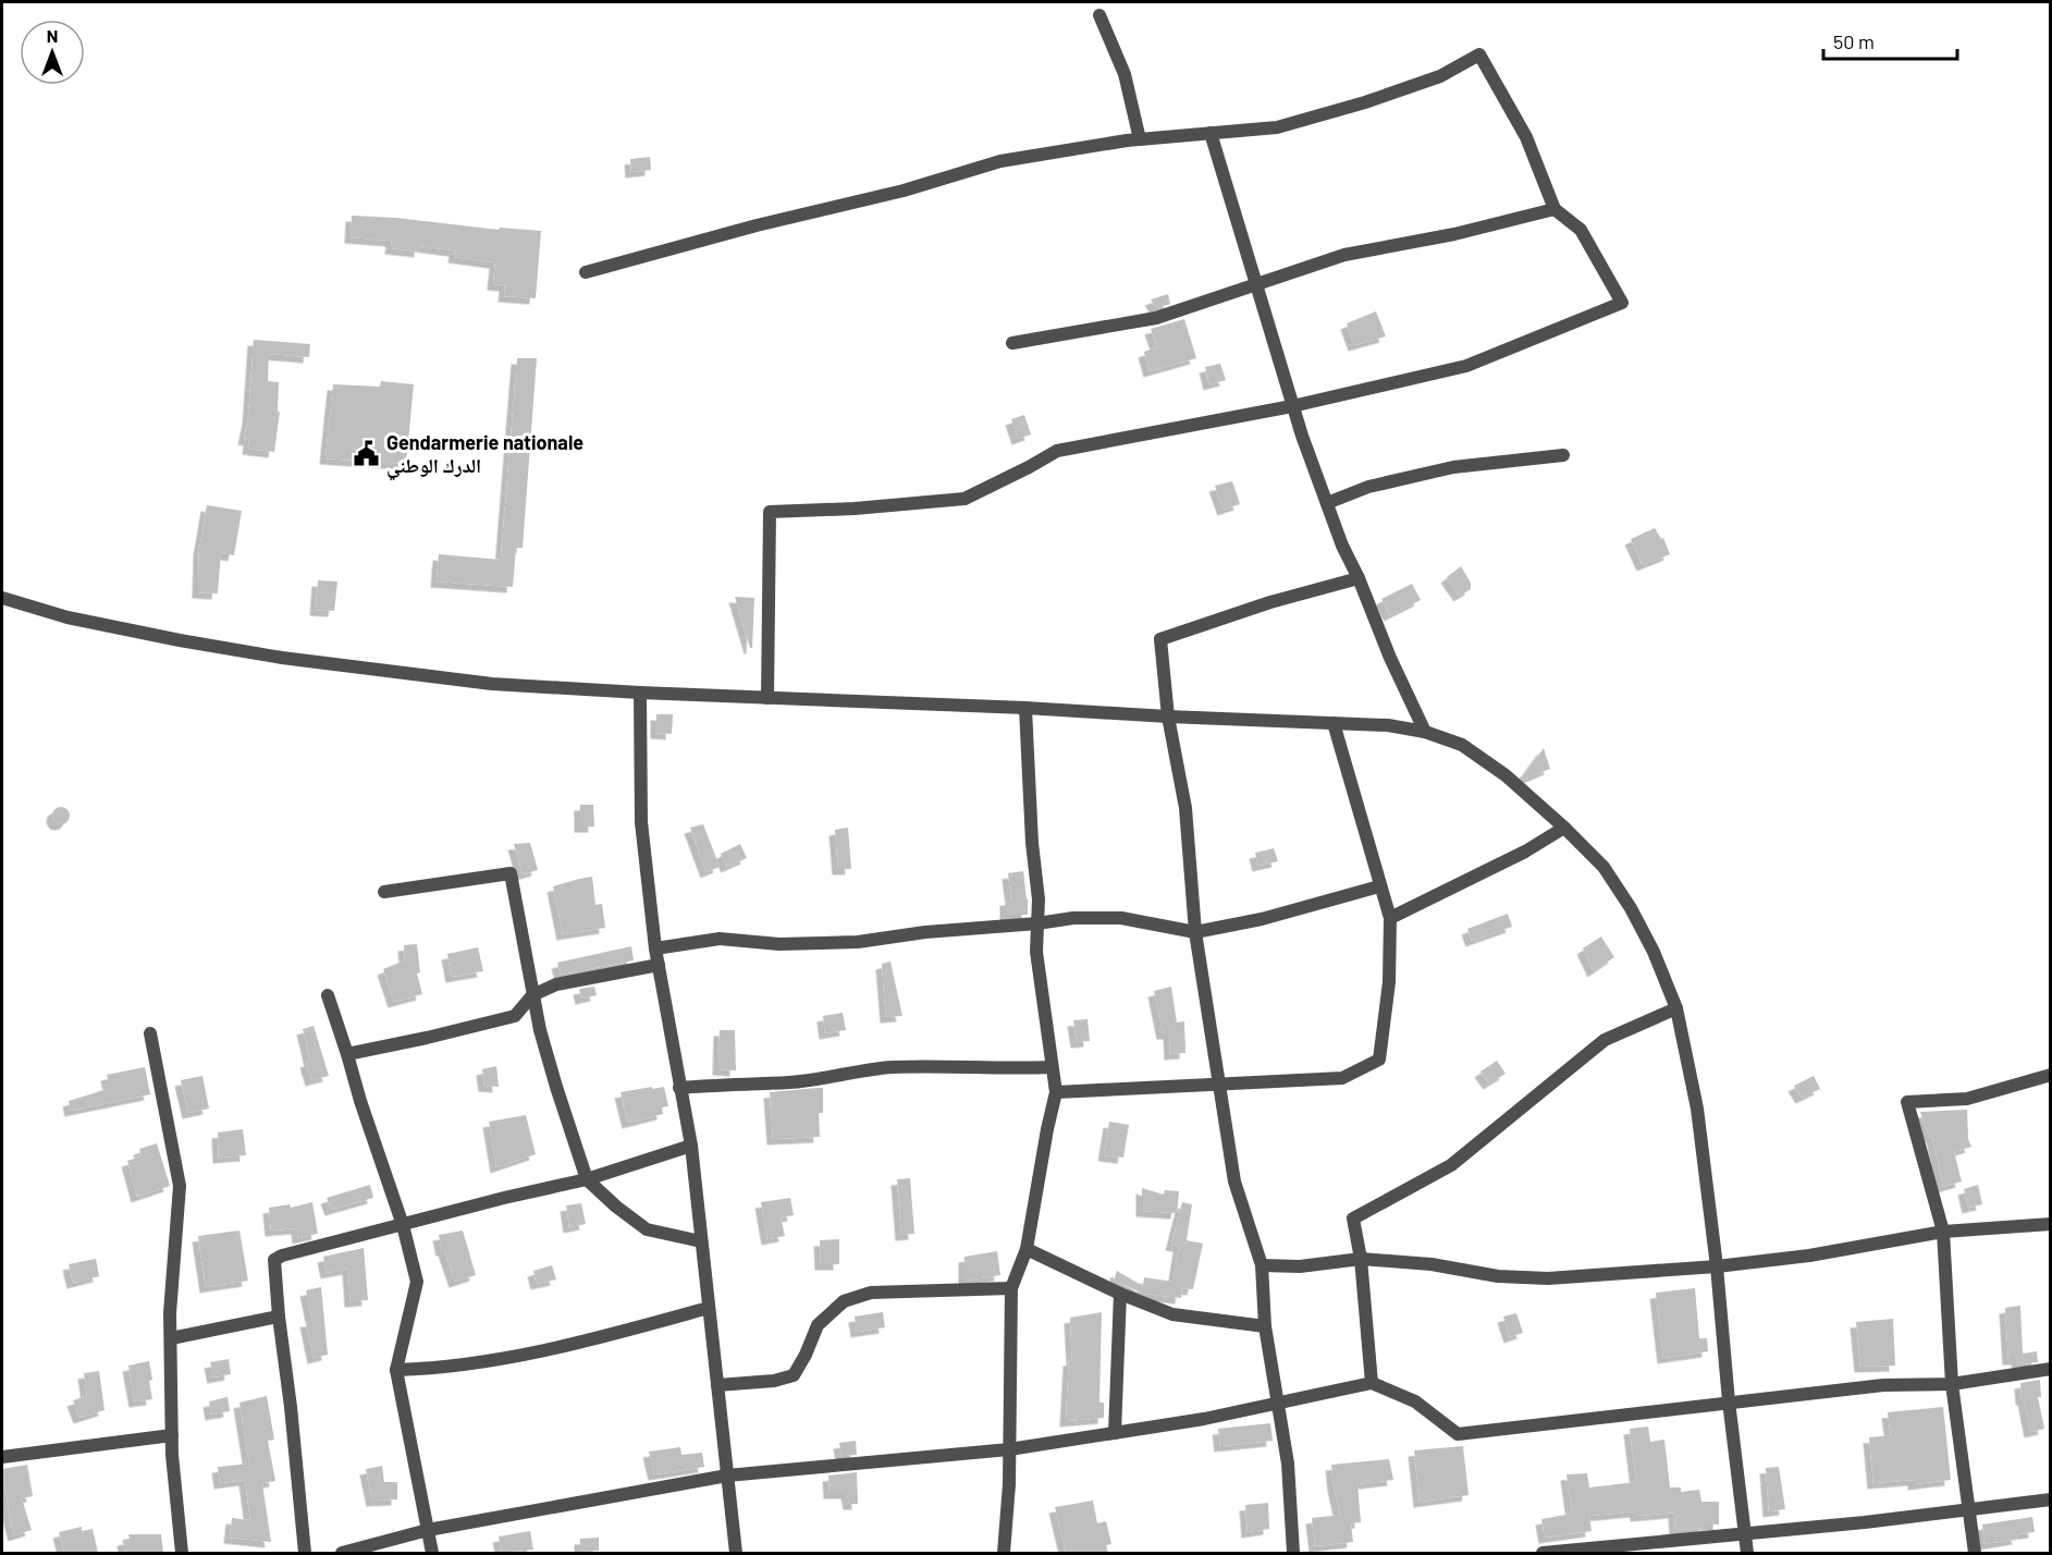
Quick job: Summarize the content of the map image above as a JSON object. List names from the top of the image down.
{
  "places": {
    "public building": ["Gendarmerie nationale الدرك الوطني"]
  },
  "scale_bar": "50 m",
  "north": "top"
}
